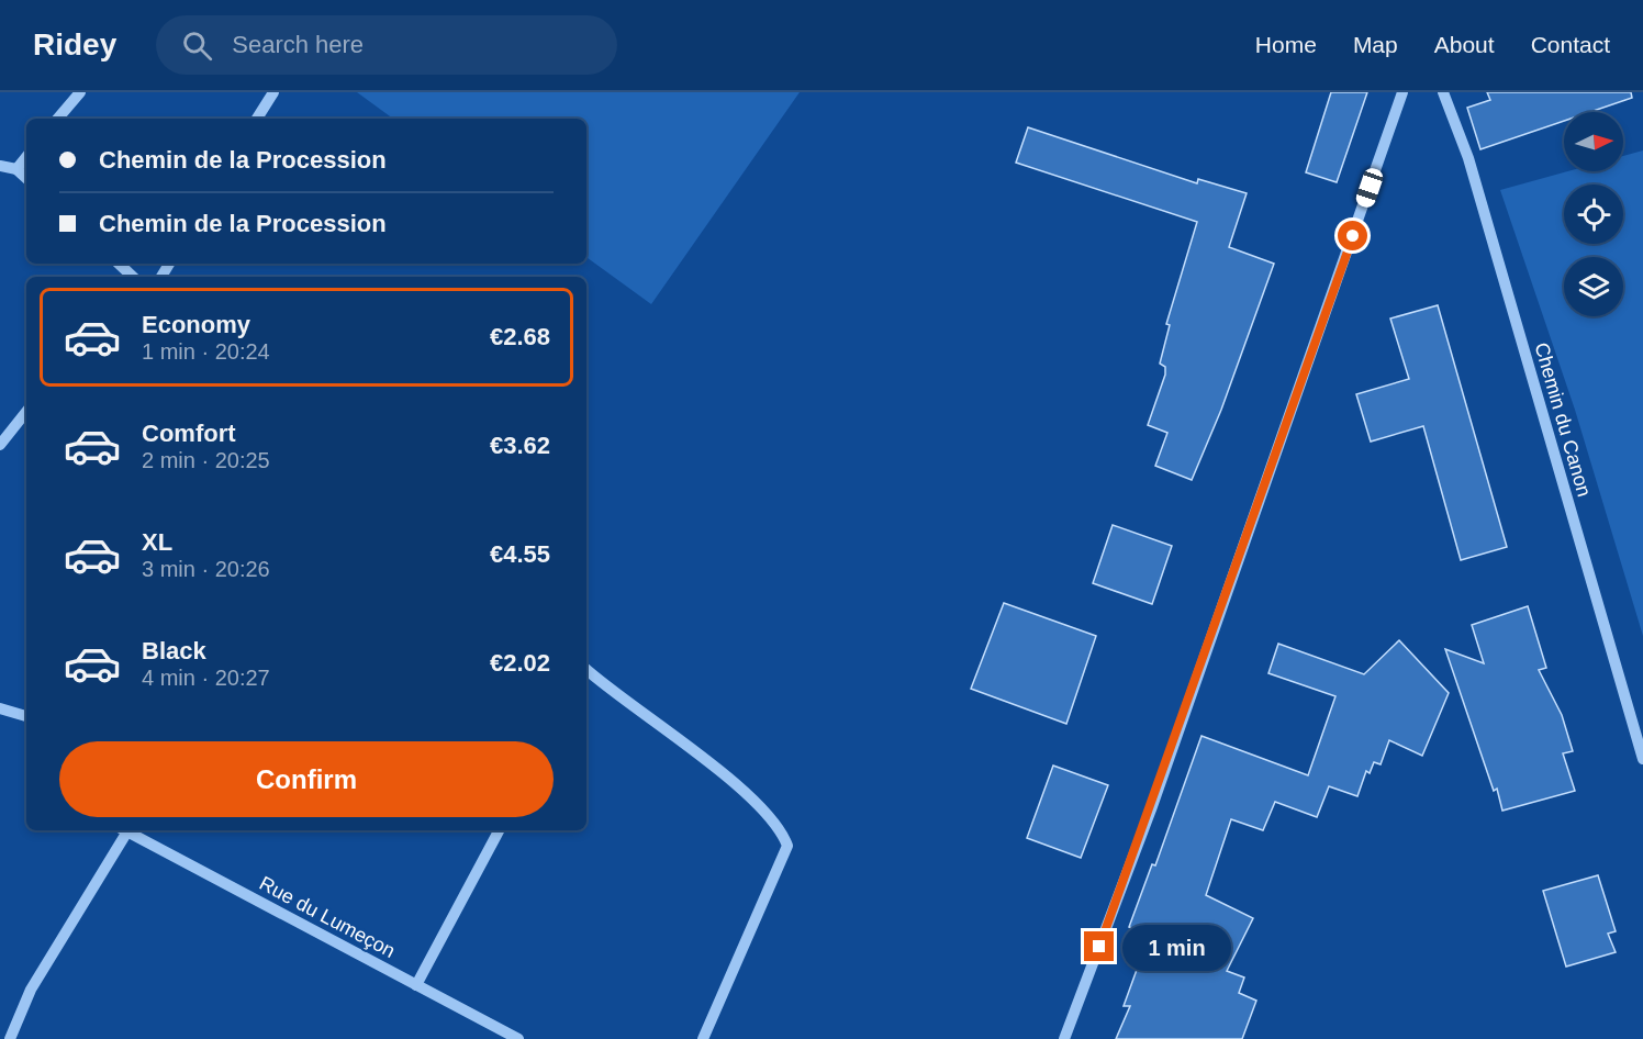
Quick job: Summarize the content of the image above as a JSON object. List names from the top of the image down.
{
  "streets": {
    "street": ["Chemin du Canon", "Rue du Lumeçon"]
  },
  "north": "right",
  "page": {
    "header": "Ridey",
    "search": "Search here",
    "nav": [
      "Home",
      "Map",
      "About",
      "Contact"
    ],
    "banner": ["Chemin de la Procession", "Chemin de la Procession"],
    "list": [
      {
        "name": "Economy",
        "note": "1 min · 20:24",
        "value": "€2.68"
      },
      {
        "name": "Comfort",
        "note": "2 min · 20:25",
        "value": "€3.62"
      },
      {
        "name": "XL",
        "note": "3 min · 20:26",
        "value": "€4.55"
      },
      {
        "name": "Black",
        "note": "4 min · 20:27",
        "value": "€2.02"
      }
    ],
    "buttons": "Confirm",
    "bubble": "1 min"
  }
}
